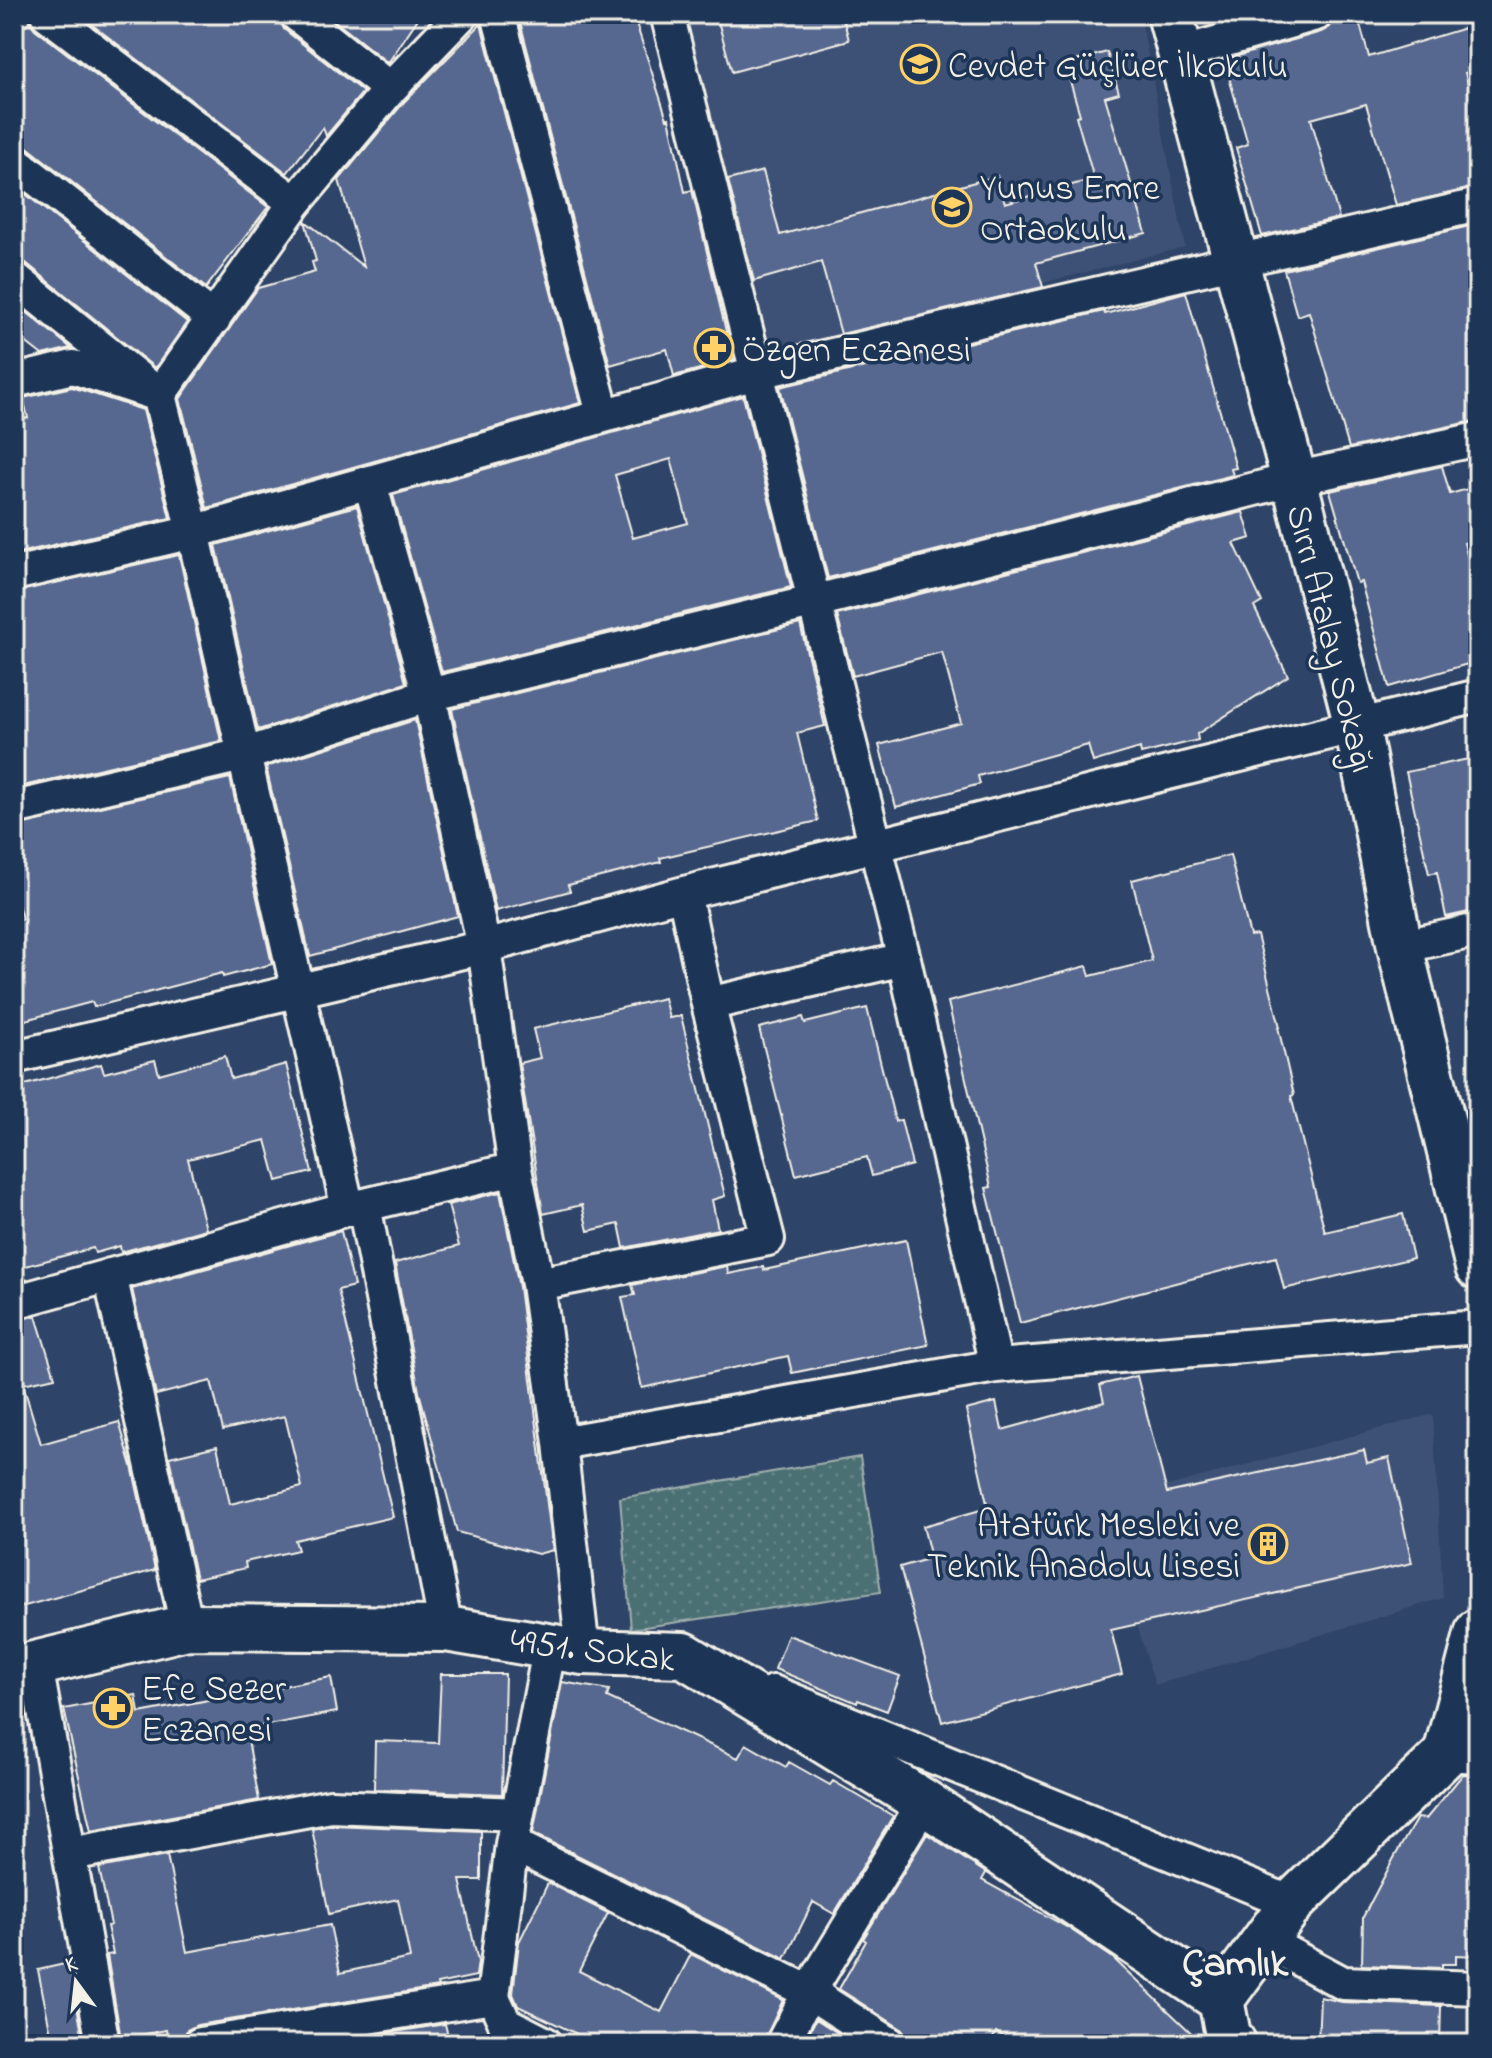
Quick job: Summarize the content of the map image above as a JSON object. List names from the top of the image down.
{
  "streets": {
    "main road": ["Sırrı Atalay Sokağı", "4951. Sokak"]
  },
  "districts": ["Çamlık"],
  "places": {
    "school or university": ["Cevdet Güçlüer İlkokulu", "Yunus Emre Ortaokulu"],
    "pharmacy": ["Özgen Eczanesi", "Efe Sezer Eczanesi"],
    "building": ["Atatürk Mesleki ve Teknik Anadolu Lisesi"]
  },
  "north": "top"
}
